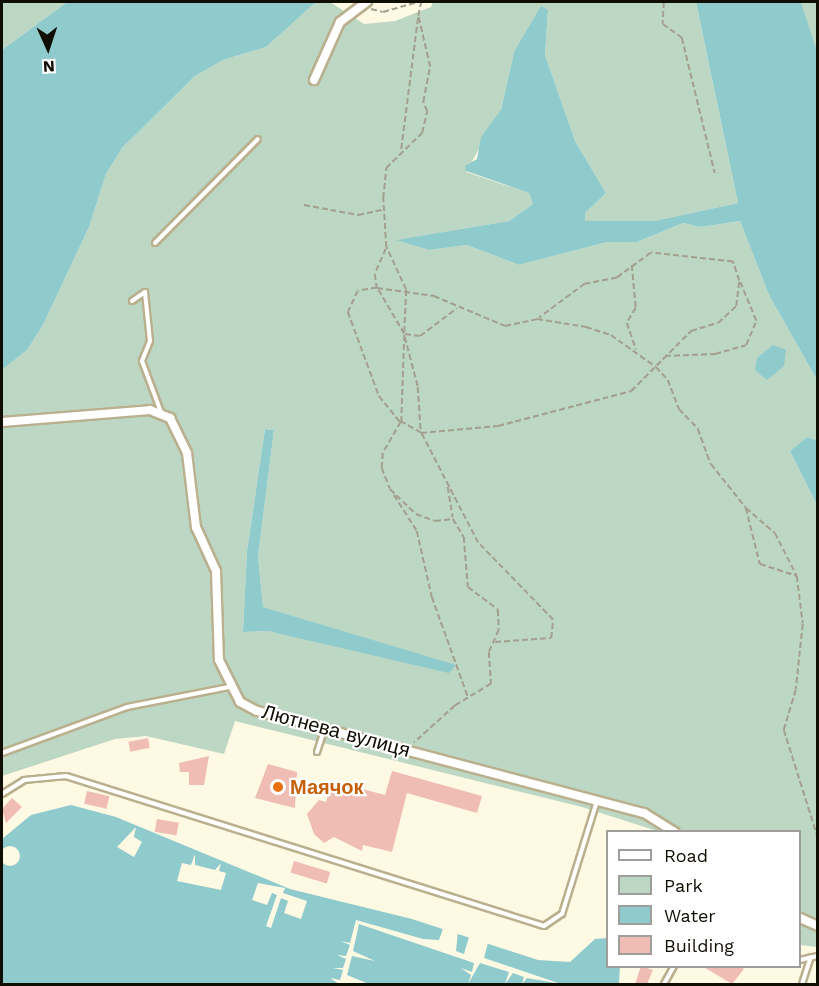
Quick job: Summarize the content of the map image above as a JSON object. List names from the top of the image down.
{
  "streets": {
    "street": ["Лютнева вулиця"]
  },
  "places": ["Маячок"],
  "legend": [
    "Road",
    "Park",
    "Water",
    "Building"
  ],
  "north": "bottom"
}
